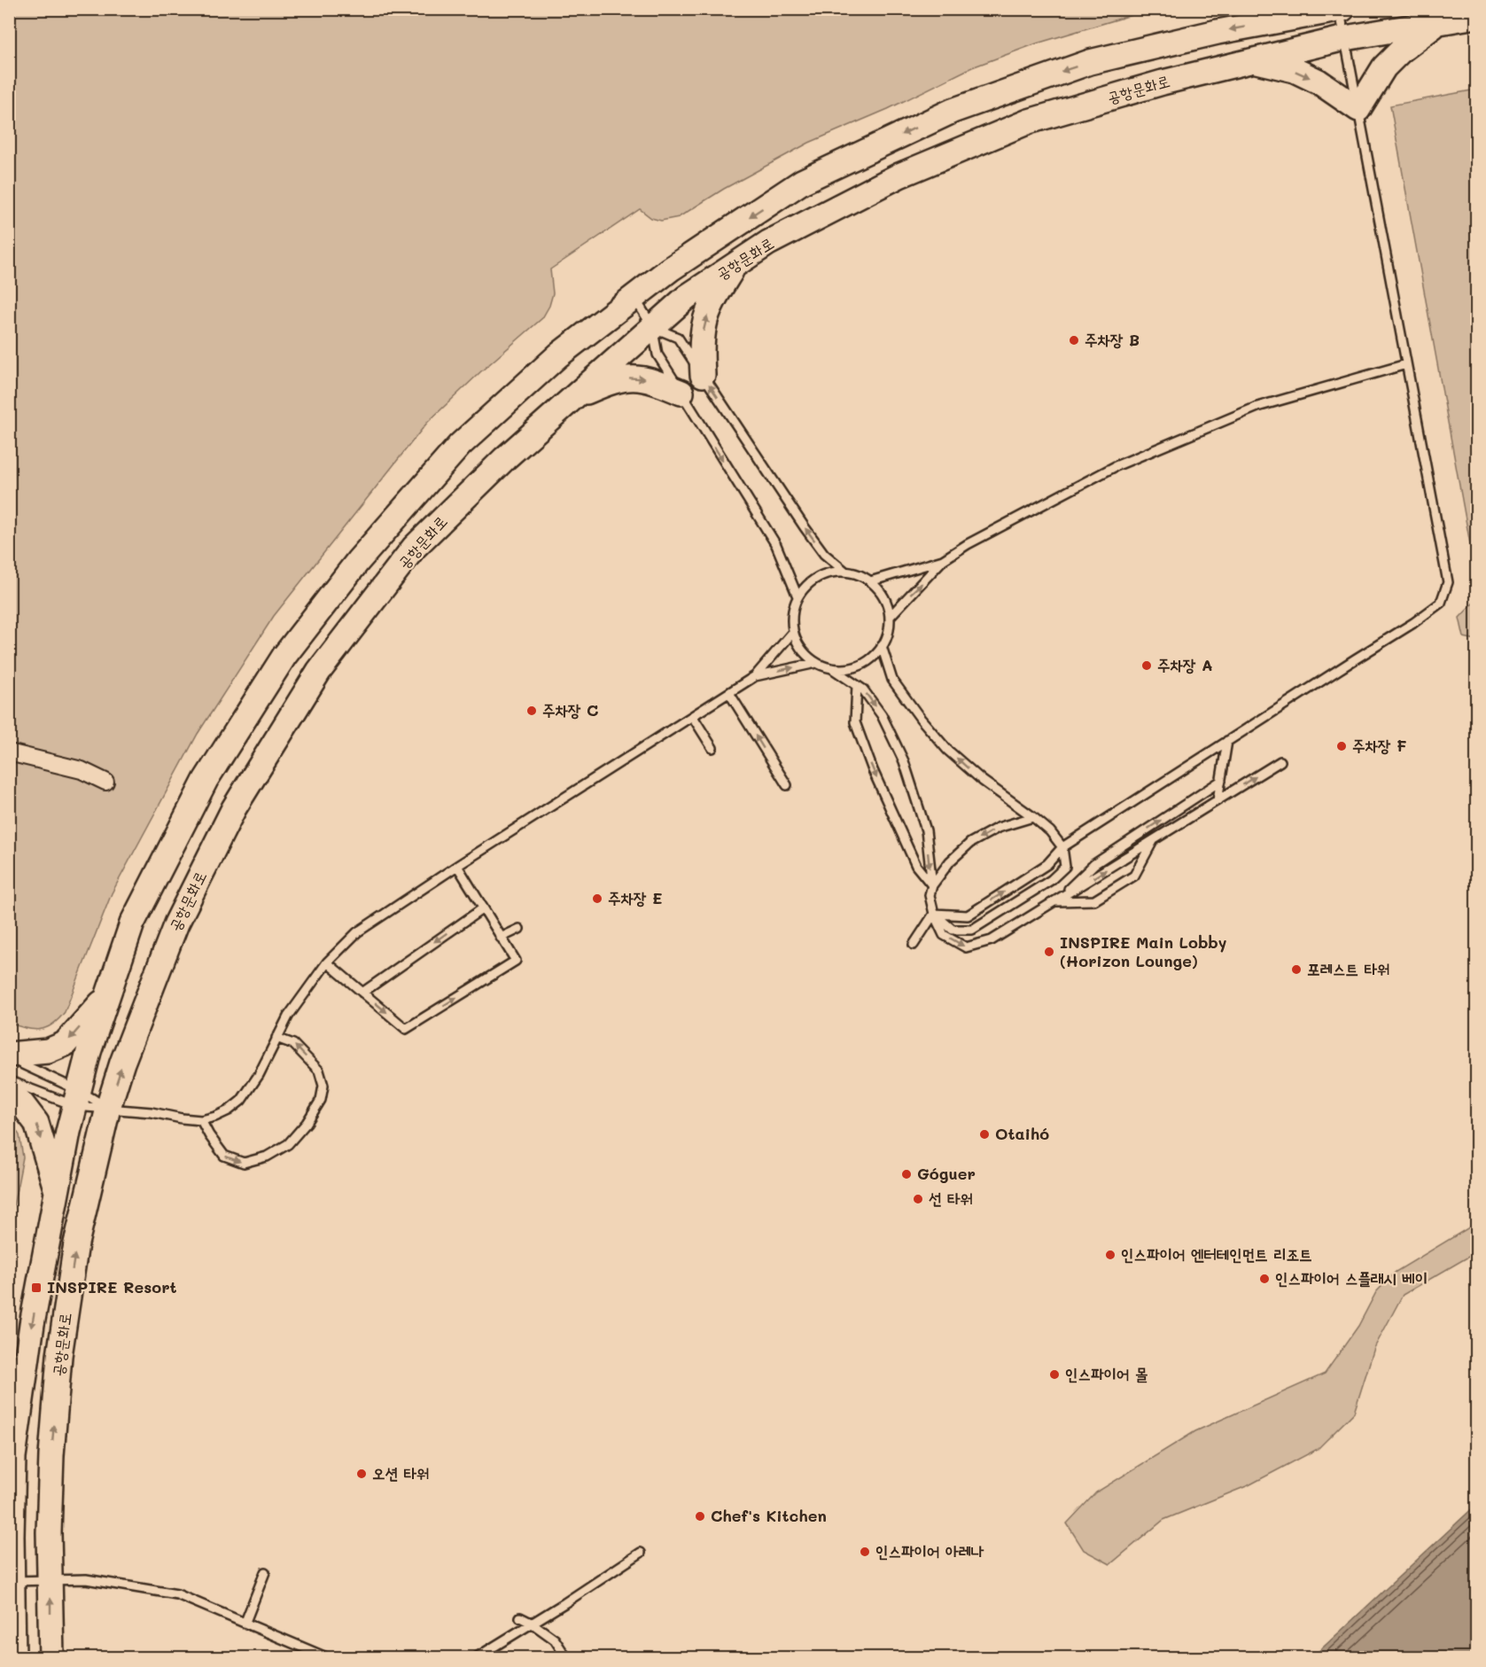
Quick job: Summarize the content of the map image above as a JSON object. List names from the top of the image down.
{
  "streets": {
    "street": ["공항문화로"]
  },
  "places": {
    "other": [
      "주차장 B",
      "주차장 A",
      "주차장 C",
      "주차장 F",
      "주차장 E",
      "INSPIRE Main Lobby (Horizon Lounge)",
      "포레스트 타워",
      "Otaihó",
      "Góguer",
      "선 타워",
      "인스파이어 엔터테인먼트 리조트",
      "인스파이어 스플래시 베이",
      "인스파이어 몰",
      "오션 타워",
      "Chef's Kitchen",
      "인스파이어 아레나"
    ],
    "transit": ["INSPIRE Resort"]
  }
}
